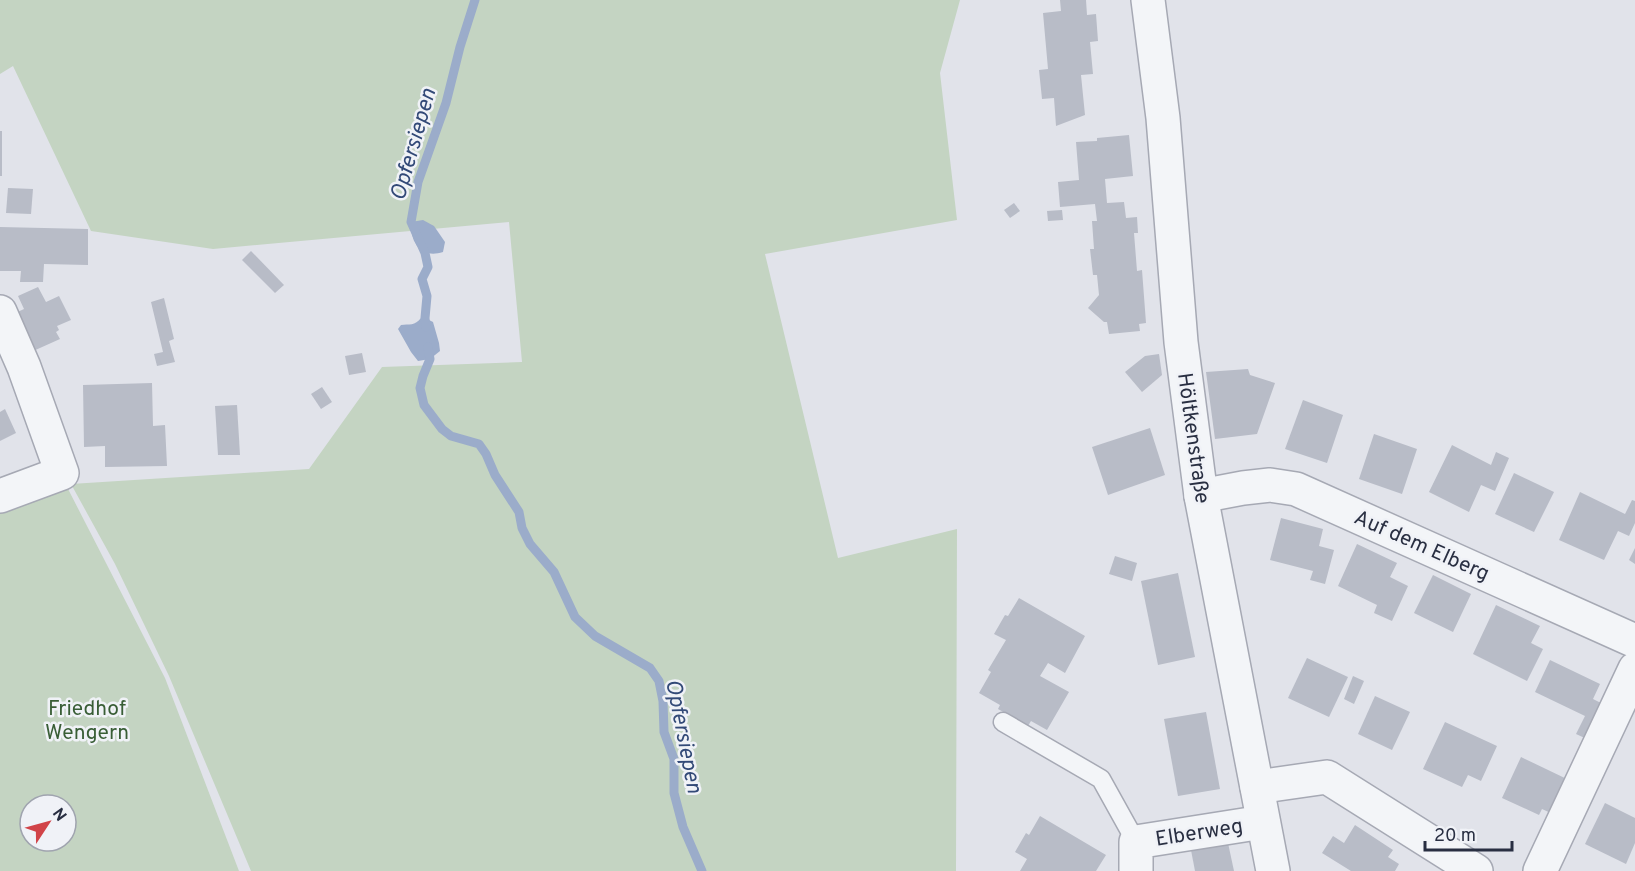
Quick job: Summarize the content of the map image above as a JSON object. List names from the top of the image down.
{
  "streets": {
    "street": ["Höltkenstraße", "Auf dem Elberg", "Elberweg"]
  },
  "crossings": [
    ["Höltkenstraße", "Auf dem Elberg"],
    ["Höltkenstraße", "Elberweg"]
  ],
  "water": ["Opfersiepen"],
  "parks": ["Friedhof Wengern"],
  "scale_bar": "20 m",
  "north": "top right"
}
